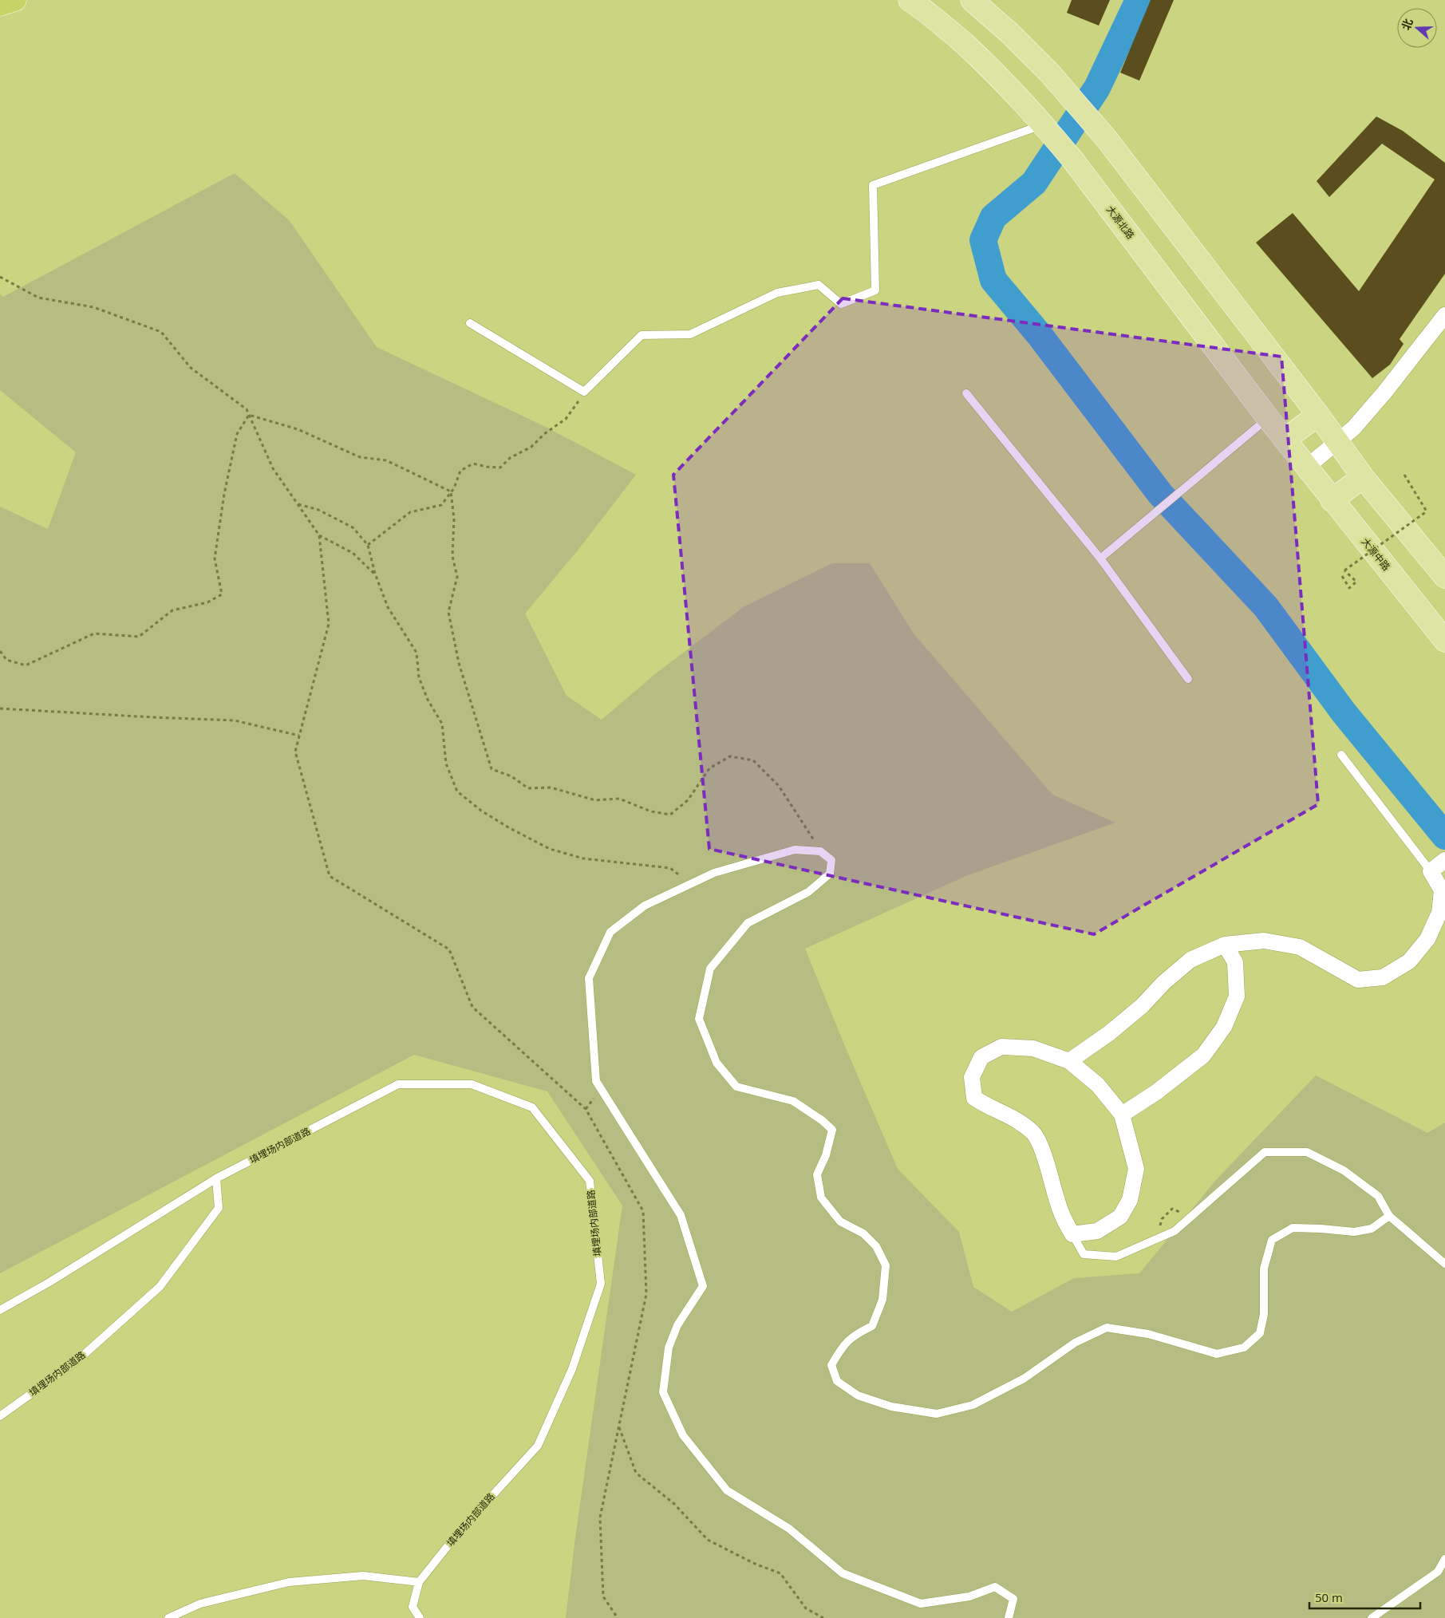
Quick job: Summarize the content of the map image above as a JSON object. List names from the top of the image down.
{
  "streets": {
    "main road": ["大源北路", "大源中路"],
    "lane": ["填埋场内部道路"]
  },
  "crossings": [
    ["大源北路", "大源中路"]
  ],
  "scale_bar": "50 m",
  "north": "left"
}
